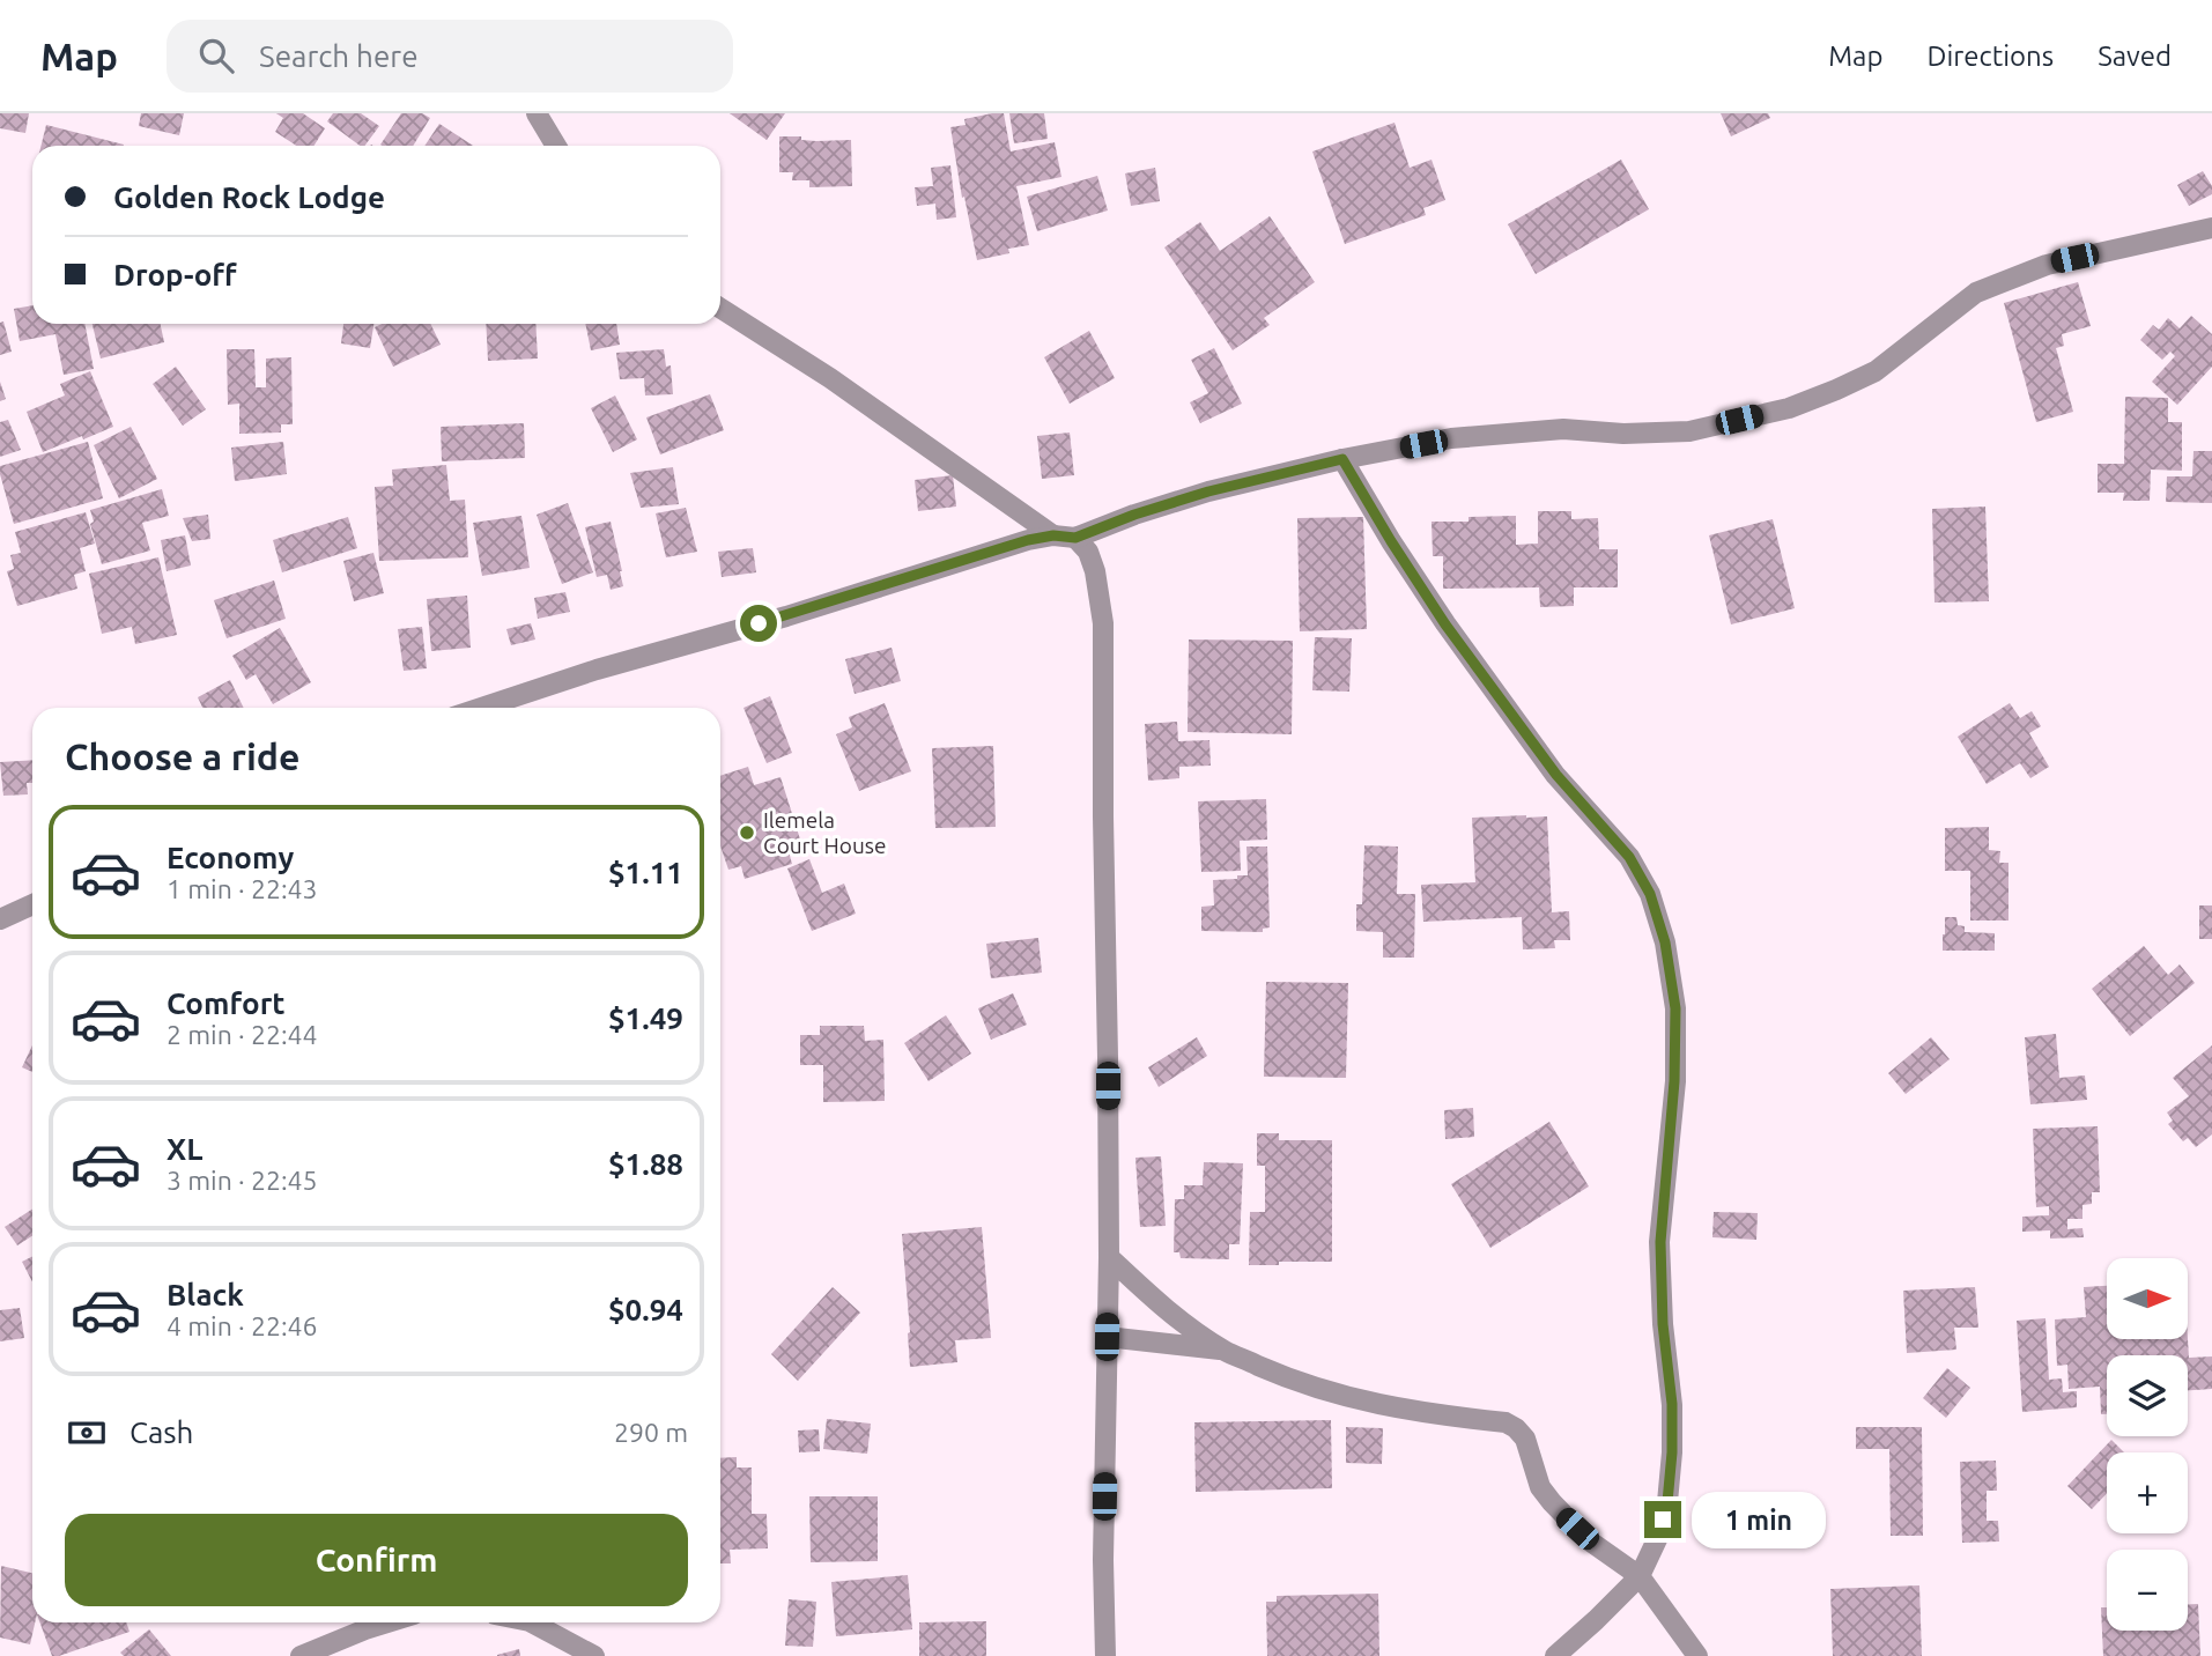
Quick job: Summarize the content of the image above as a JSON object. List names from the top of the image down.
{
  "places": ["Ilemela Court House"],
  "north": "right",
  "page": {
    "header": "Map",
    "search": "Search here",
    "nav": ["Map", "Directions", "Saved"],
    "banner": ["Golden Rock Lodge", "Drop-off"],
    "heading": "Choose a ride",
    "list": [
      {
        "name": "Economy",
        "note": "1 min · 22:43",
        "value": "$1.11"
      },
      {
        "name": "Comfort",
        "note": "2 min · 22:44",
        "value": "$1.49"
      },
      {
        "name": "XL",
        "note": "3 min · 22:45",
        "value": "$1.88"
      },
      {
        "name": "Black",
        "note": "4 min · 22:46",
        "value": "$0.94"
      }
    ],
    "map_buttons": ["+", "−"],
    "pay": ["Cash", "290 m"],
    "bubble": "1 min",
    "buttons": "Confirm"
  }
}
